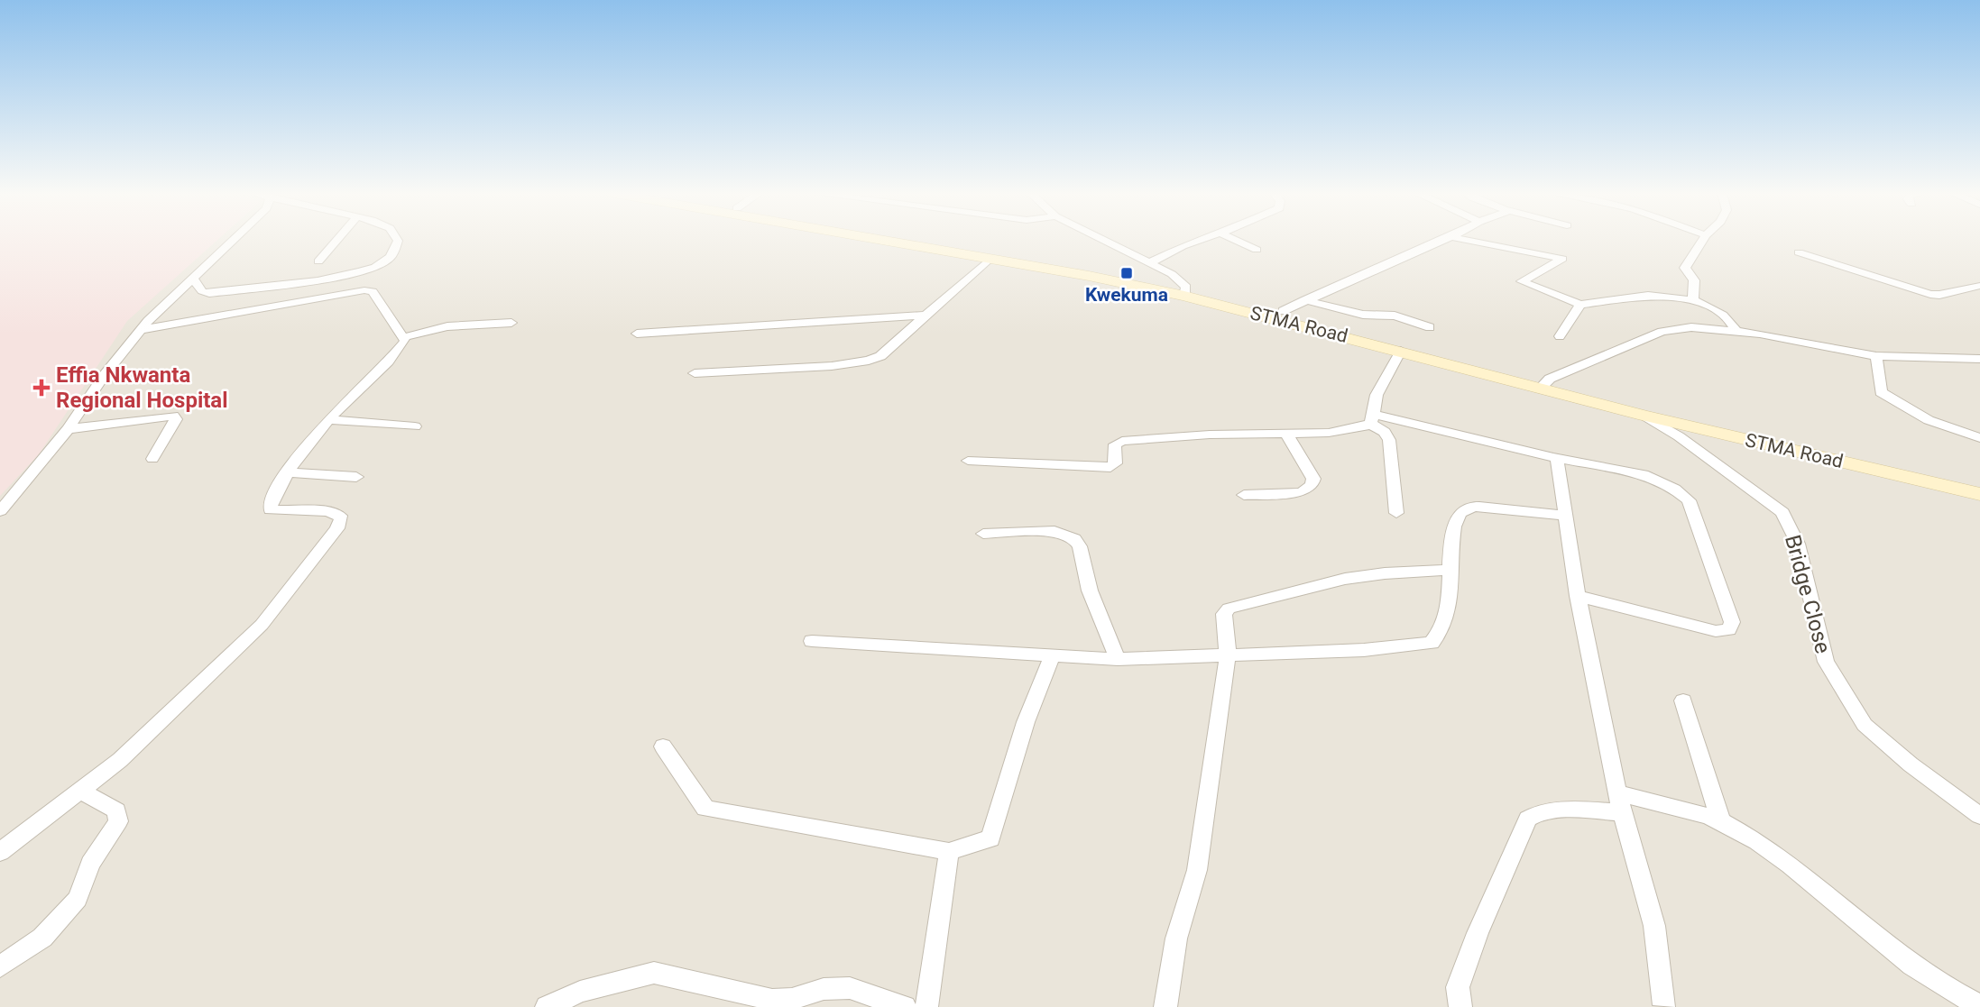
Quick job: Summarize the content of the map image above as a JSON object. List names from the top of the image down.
{
  "streets": {
    "main road": ["STMA Road"],
    "street": ["Bridge Close"]
  },
  "crossings": [
    ["STMA Road", "Bridge Close"]
  ],
  "places": {
    "transit": ["Kwekuma"],
    "health": ["Effia Nkwanta Regional Hospital"]
  }
}
